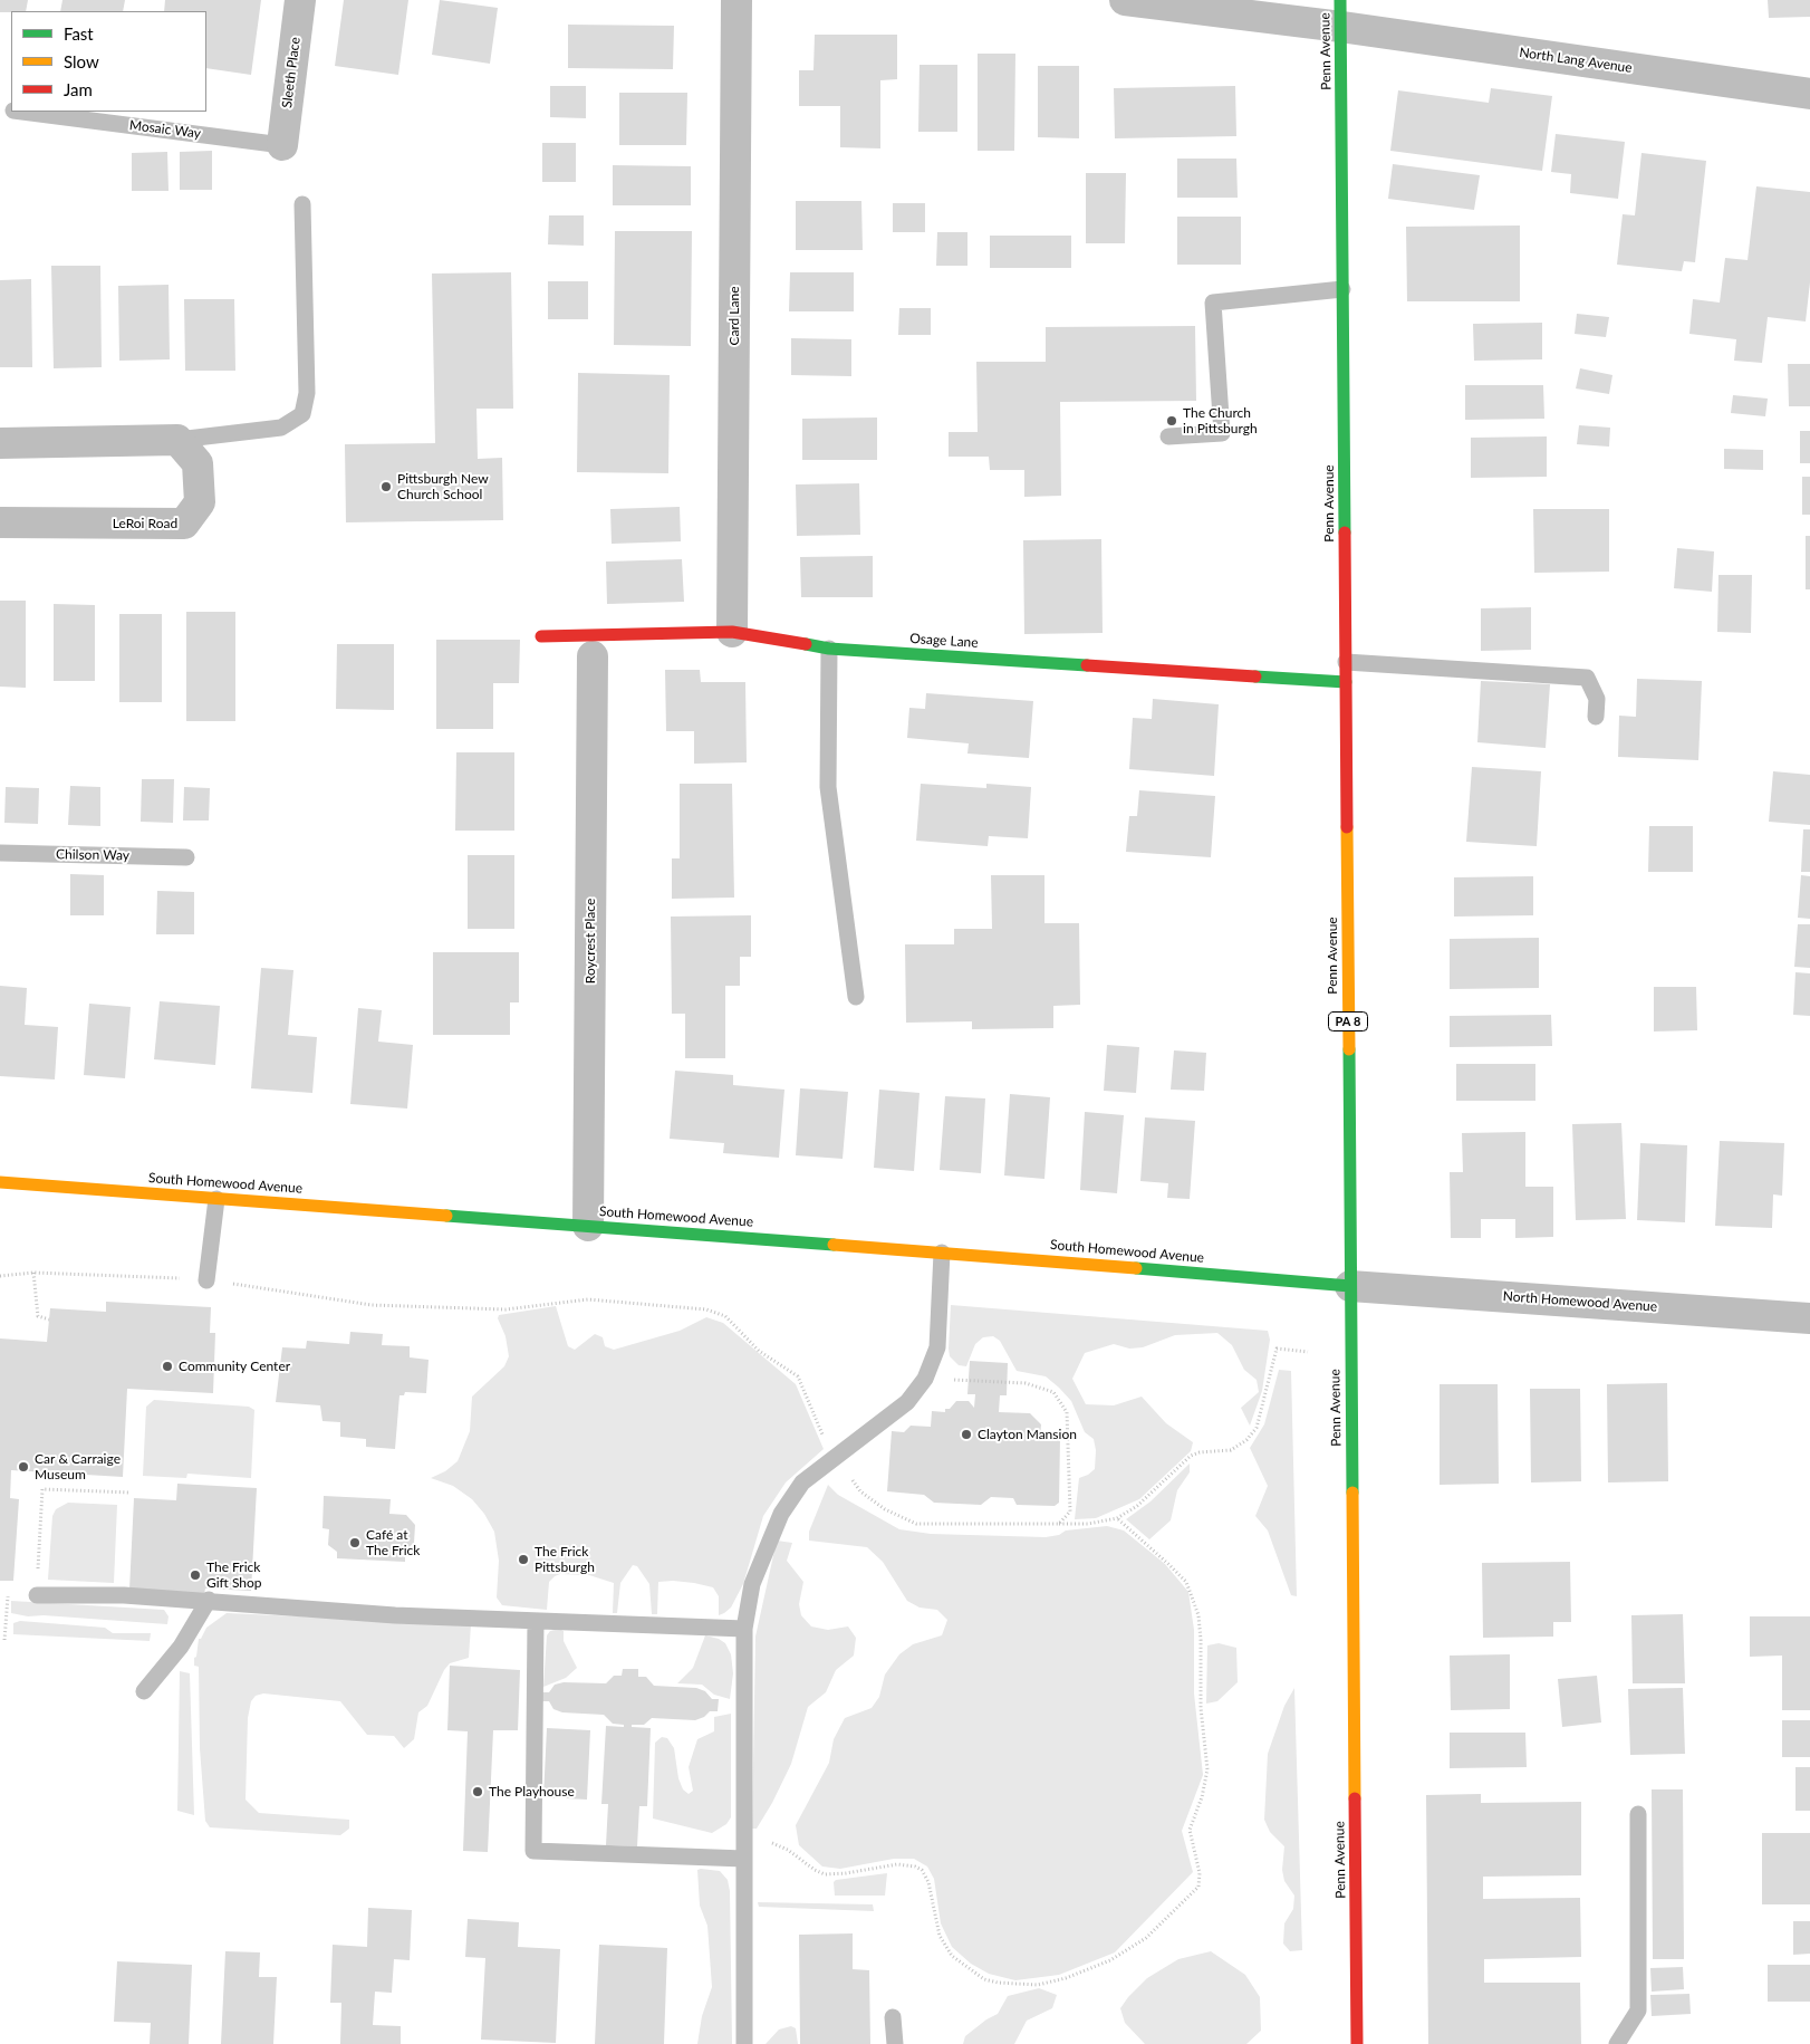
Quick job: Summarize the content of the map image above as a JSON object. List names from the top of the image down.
{
  "streets": {
    "main road": [
      "Penn Avenue",
      "Osage Lane",
      "PA 8",
      "South Homewood Avenue"
    ],
    "street": [
      "North Lang Avenue",
      "Sleeth Place",
      "Card Lane",
      "LeRoi Road",
      "Roycrest Place",
      "North Homewood Avenue"
    ],
    "lane": ["Mosaic Way", "Chilson Way"]
  },
  "crossings": [
    ["Penn Avenue", "North Lang Avenue"],
    ["Penn Avenue", "Osage Lane"],
    ["Penn Avenue", "South Homewood Avenue"],
    ["Penn Avenue", "North Homewood Avenue"],
    ["Sleeth Place", "Mosaic Way"],
    ["Card Lane", "Osage Lane"],
    ["Roycrest Place", "South Homewood Avenue"],
    ["South Homewood Avenue", "North Homewood Avenue"]
  ],
  "places": [
    "The Church in Pittsburgh",
    "Pittsburgh New Church School",
    "Community Center",
    "Clayton Mansion",
    "Car & Carraige Museum",
    "Café at The Frick",
    "The Frick Pittsburgh",
    "The Frick Gift Shop",
    "The Playhouse"
  ],
  "legend": ["Fast", "Slow", "Jam"]
}
